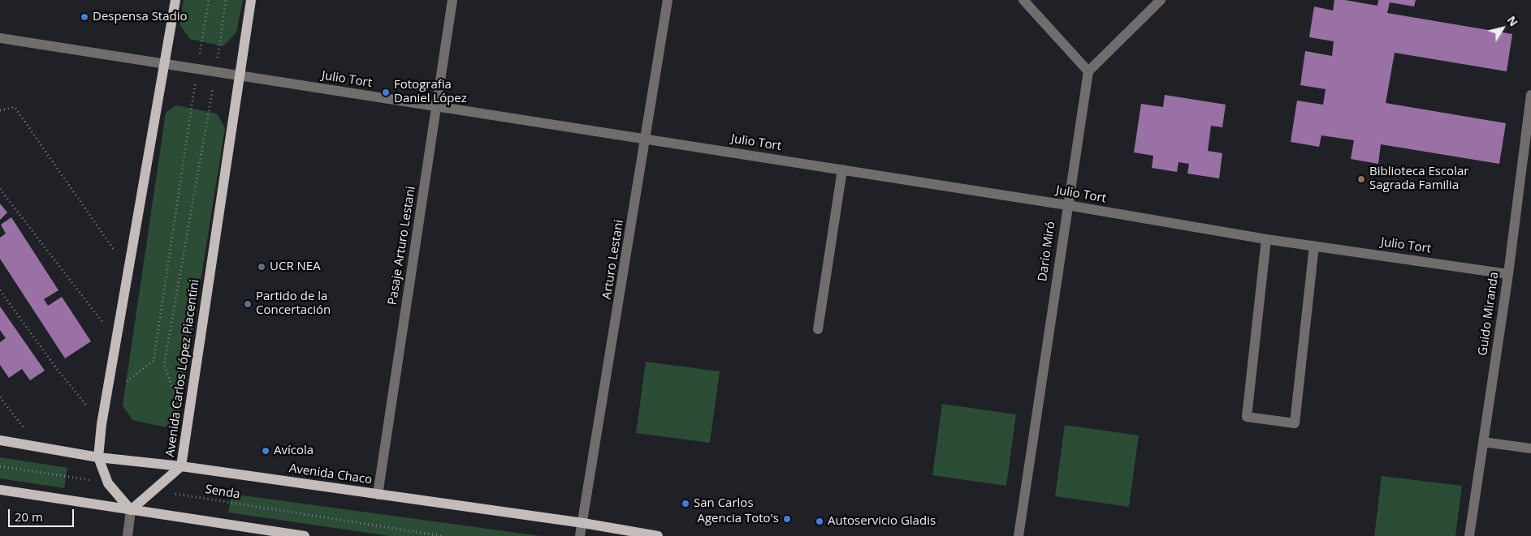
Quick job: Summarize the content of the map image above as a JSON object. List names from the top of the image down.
{
  "streets": {
    "main road": ["Avenida Carlos López Piacentini", "Avenida Chaco"],
    "street": [
      "Julio Tort",
      "Pasaje Arturo Lestani",
      "Darío Miró",
      "Arturo Lestani",
      "Guido Miranda"
    ],
    "path": ["Senda"]
  },
  "crossings": [
    ["Julio Tort", "Pasaje Arturo Lestani"],
    ["Julio Tort", "Darío Miró"],
    ["Julio Tort", "Arturo Lestani"],
    ["Julio Tort", "Guido Miranda"],
    ["Julio Tort", "Avenida Carlos López Piacentini"],
    ["Pasaje Arturo Lestani", "Avenida Chaco"],
    ["Arturo Lestani", "Avenida Chaco"],
    ["Avenida Carlos López Piacentini", "Avenida Chaco"],
    ["Avenida Carlos López Piacentini", "Senda"]
  ],
  "places": [
    "Despensa Stadio",
    "Fotografia Daniel López",
    "Biblioteca Escolar Sagrada Familia",
    "UCR NEA",
    "Partido de la Concertación",
    "Avícola",
    "San Carlos",
    "Agencia Toto's",
    "Autoservicio Gladis"
  ],
  "scale_bar": "20 m",
  "north": "top right"
}
